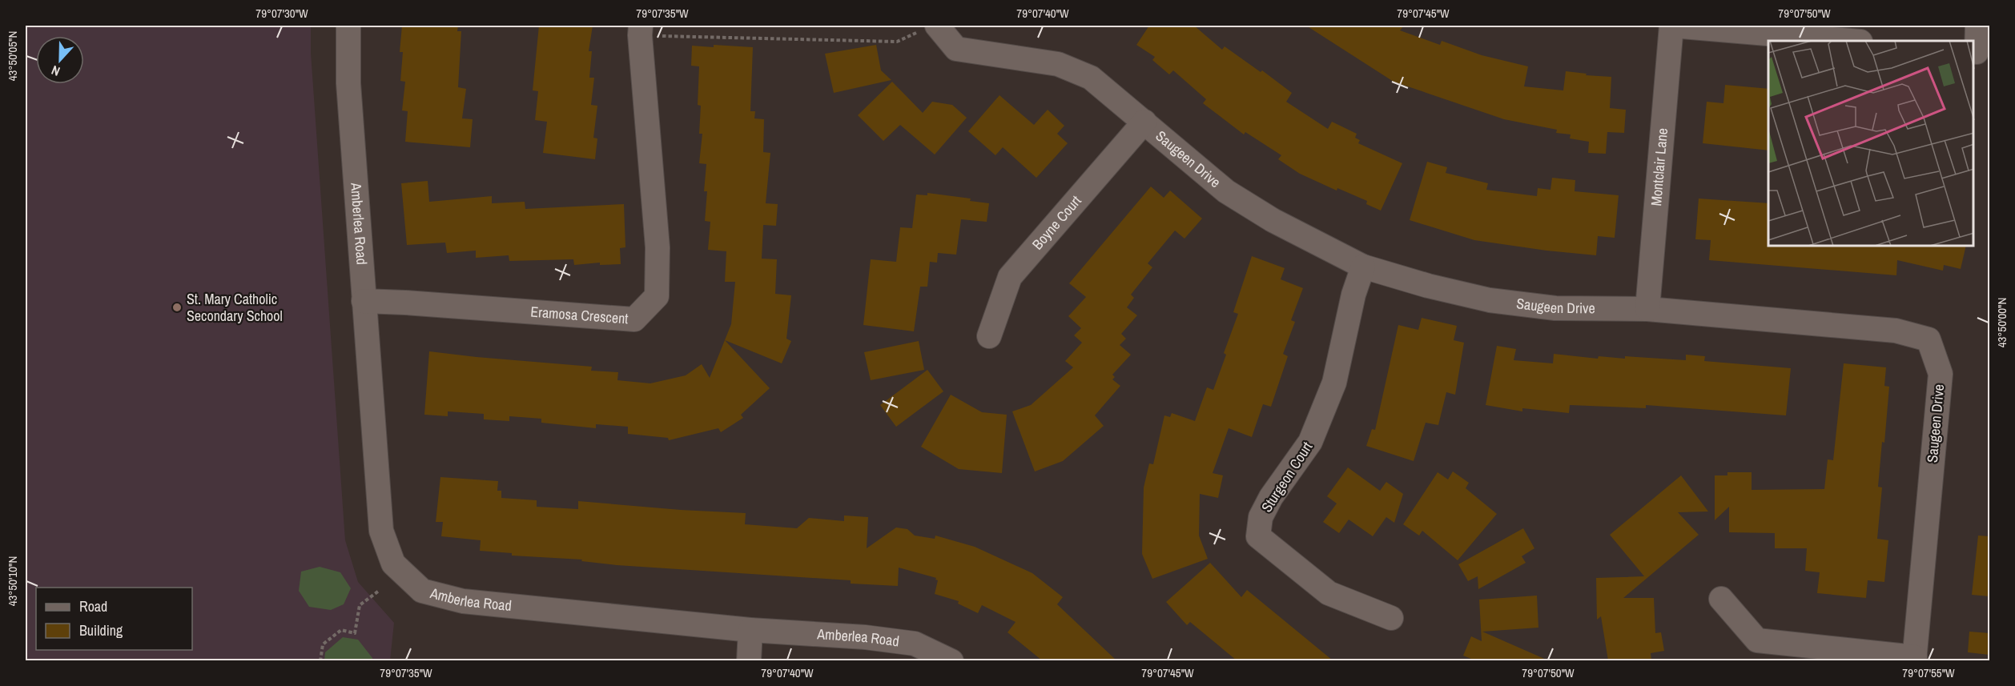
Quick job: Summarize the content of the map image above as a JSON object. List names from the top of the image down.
{
  "streets": {
    "street": [
      "Saugeen Drive",
      "Montclair Lane",
      "Amberlea Road",
      "Boyne Court",
      "Eramosa Crescent",
      "Sturgeon Court"
    ]
  },
  "crossings": [
    ["Saugeen Drive", "Montclair Lane"],
    ["Saugeen Drive", "Boyne Court"],
    ["Saugeen Drive", "Sturgeon Court"],
    ["Amberlea Road", "Eramosa Crescent"]
  ],
  "places": ["St. Mary Catholic Secondary School"],
  "legend": ["Road", "Building"],
  "north": "bottom",
  "coordinates": [
    "79°07'30\"W",
    "79°07'35\"W",
    "79°07'40\"W",
    "79°07'45\"W",
    "79°07'50\"W",
    "43°50'05\"N",
    "43°50'00\"N",
    "43°50'10\"N",
    "79°07'55\"W"
  ]
}
